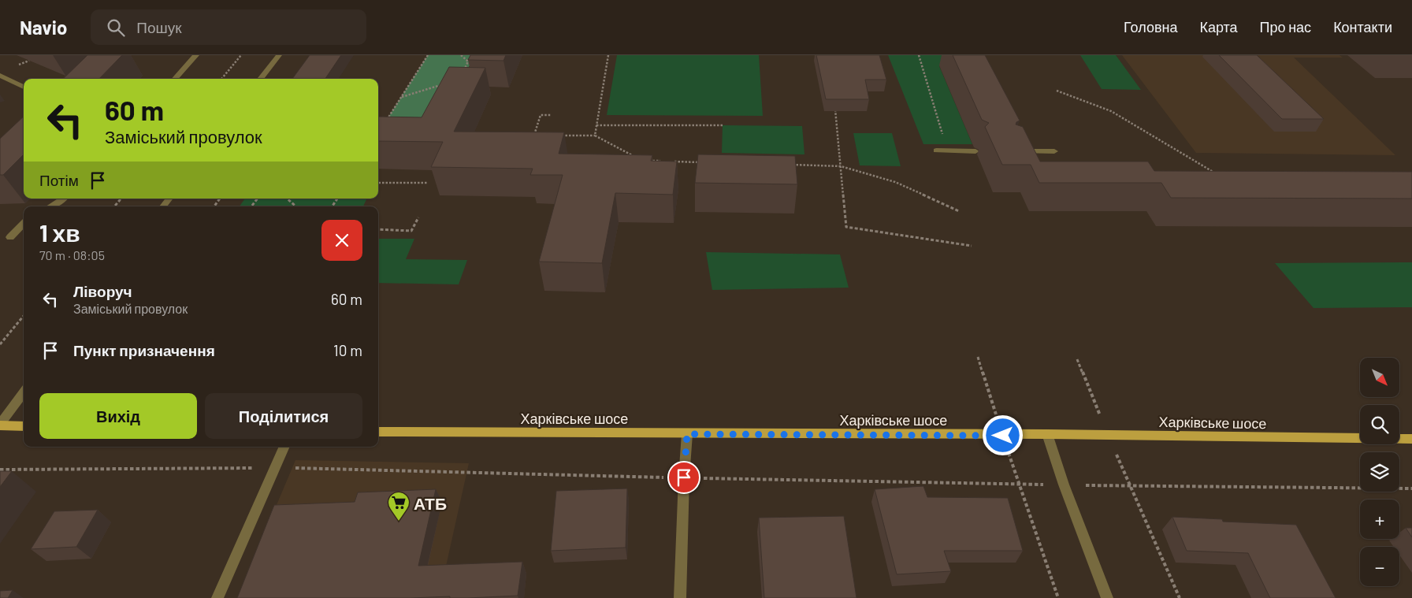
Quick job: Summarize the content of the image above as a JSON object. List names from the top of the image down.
{
  "streets": {
    "main road": ["Харківське шосе"]
  },
  "places": {
    "supermarket": ["АТБ"]
  },
  "north": "bottom right",
  "page": {
    "header": "Navio",
    "search": "Пошук",
    "nav": [
      "Головна",
      "Карта",
      "Про нас",
      "Контакти"
    ],
    "turn": ["60 m", "Заміський провулок"],
    "then": "Потім",
    "heading": ["1 хв", "70 m · 08:05"],
    "list": [
      {
        "name": "Ліворуч",
        "note": "Заміський провулок",
        "value": "60 m"
      },
      {
        "name": "Пункт призначення",
        "value": "10 m"
      }
    ],
    "map_buttons": ["+", "−"],
    "buttons": ["Вихід", "Поділитися"]
  }
}
